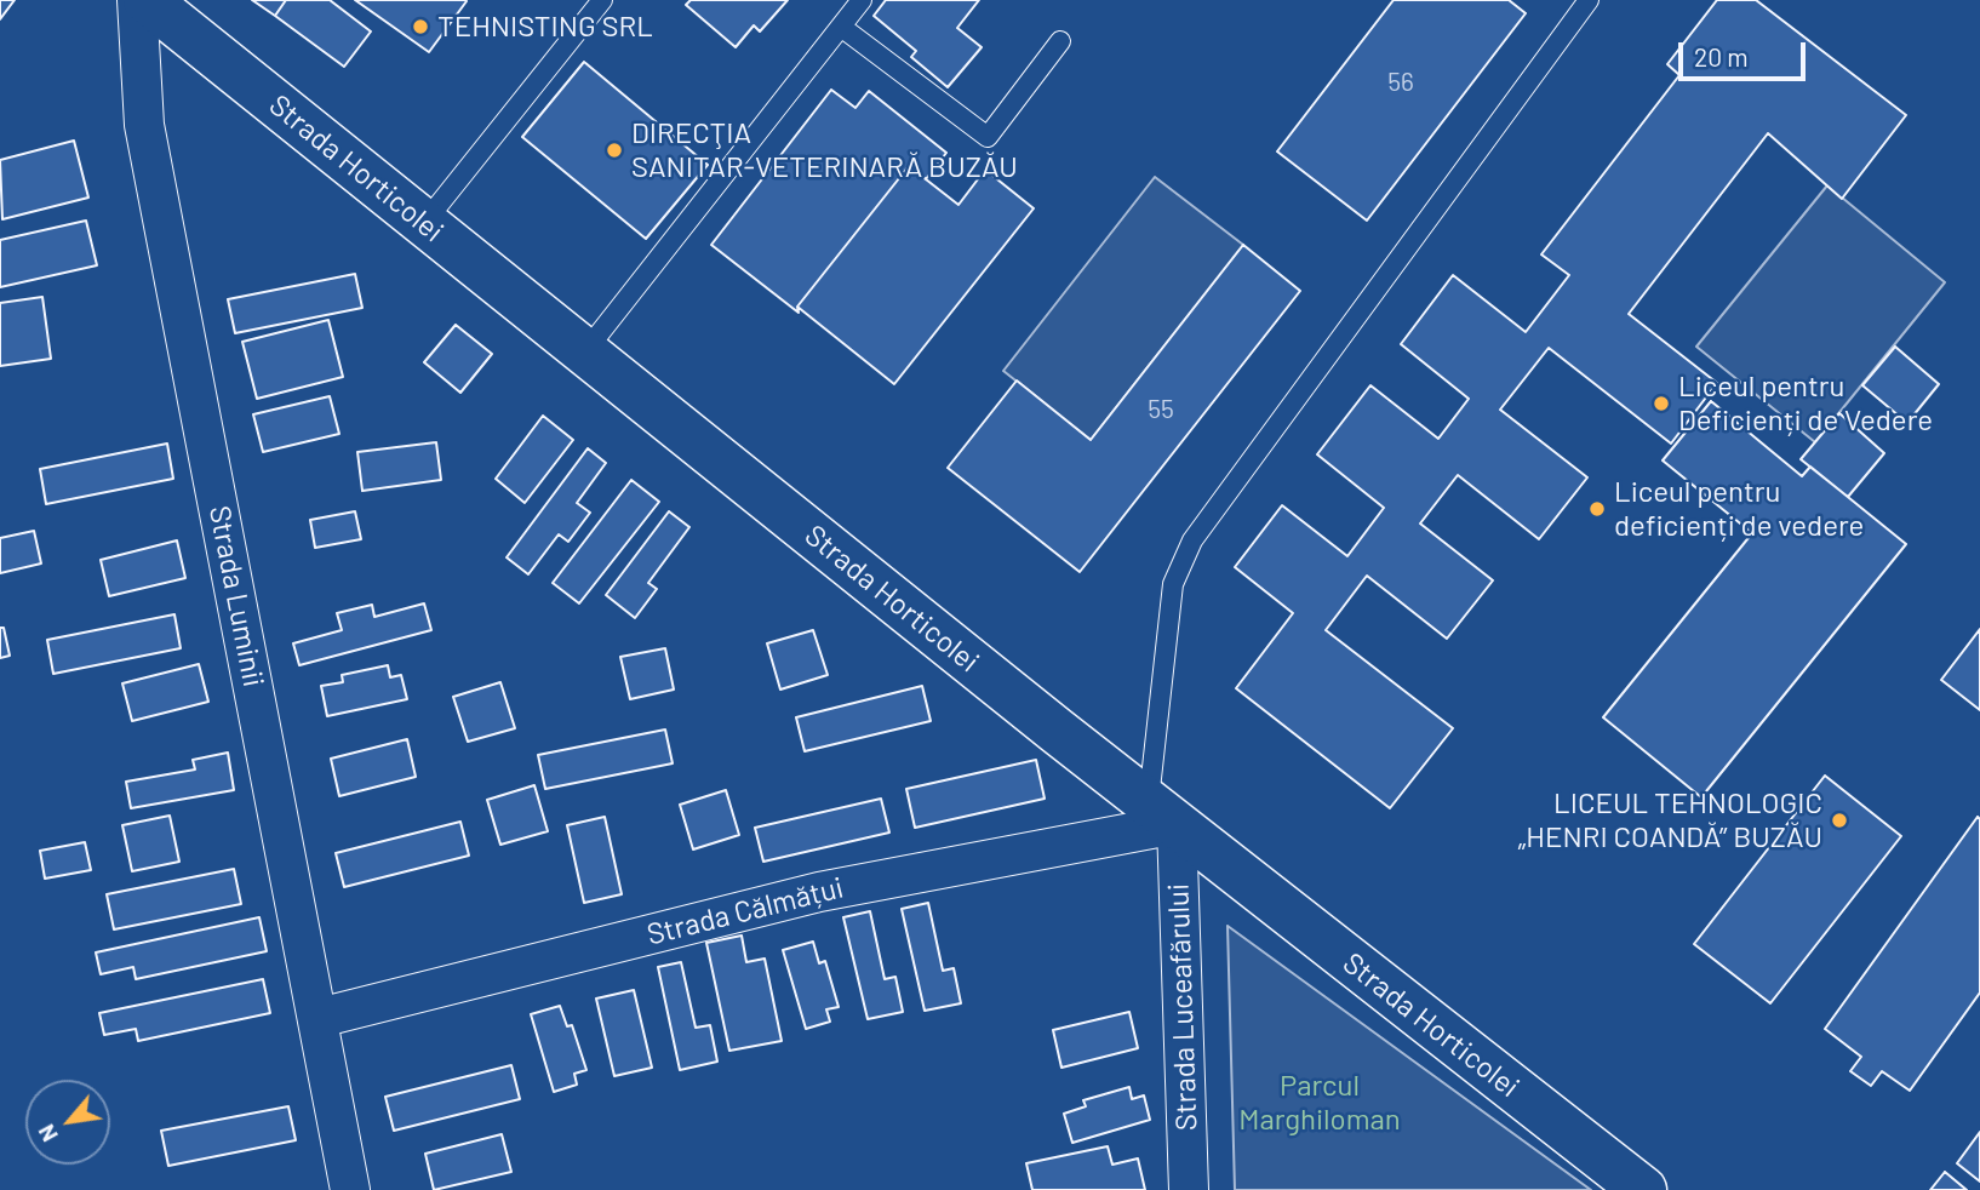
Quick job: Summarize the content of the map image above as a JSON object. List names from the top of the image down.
{
  "streets": {
    "main road": ["Strada Horticolei"],
    "street": ["Strada Luminii", "Strada Călmățui", "Strada Luceafărului"]
  },
  "crossings": [
    ["Strada Horticolei", "Strada Călmățui"],
    ["Strada Horticolei", "Strada Luceafărului"],
    ["Strada Luminii", "Strada Călmățui"],
    ["Strada Călmățui", "Strada Luceafărului"]
  ],
  "parks": ["Parcul Marghiloman"],
  "places": [
    "TEHNISTING SRL",
    "DIRECŢIA SANITAR-VETERINARĂ BUZĂU",
    "Liceul pentru Deficienți de Vedere",
    "Liceul pentru deficienți de vedere",
    "LICEUL TEHNOLOGIC „HENRI COANDĂ” BUZĂU"
  ],
  "house_numbers": ["56", "55"],
  "scale_bar": "20 m",
  "north": "bottom left"
}
